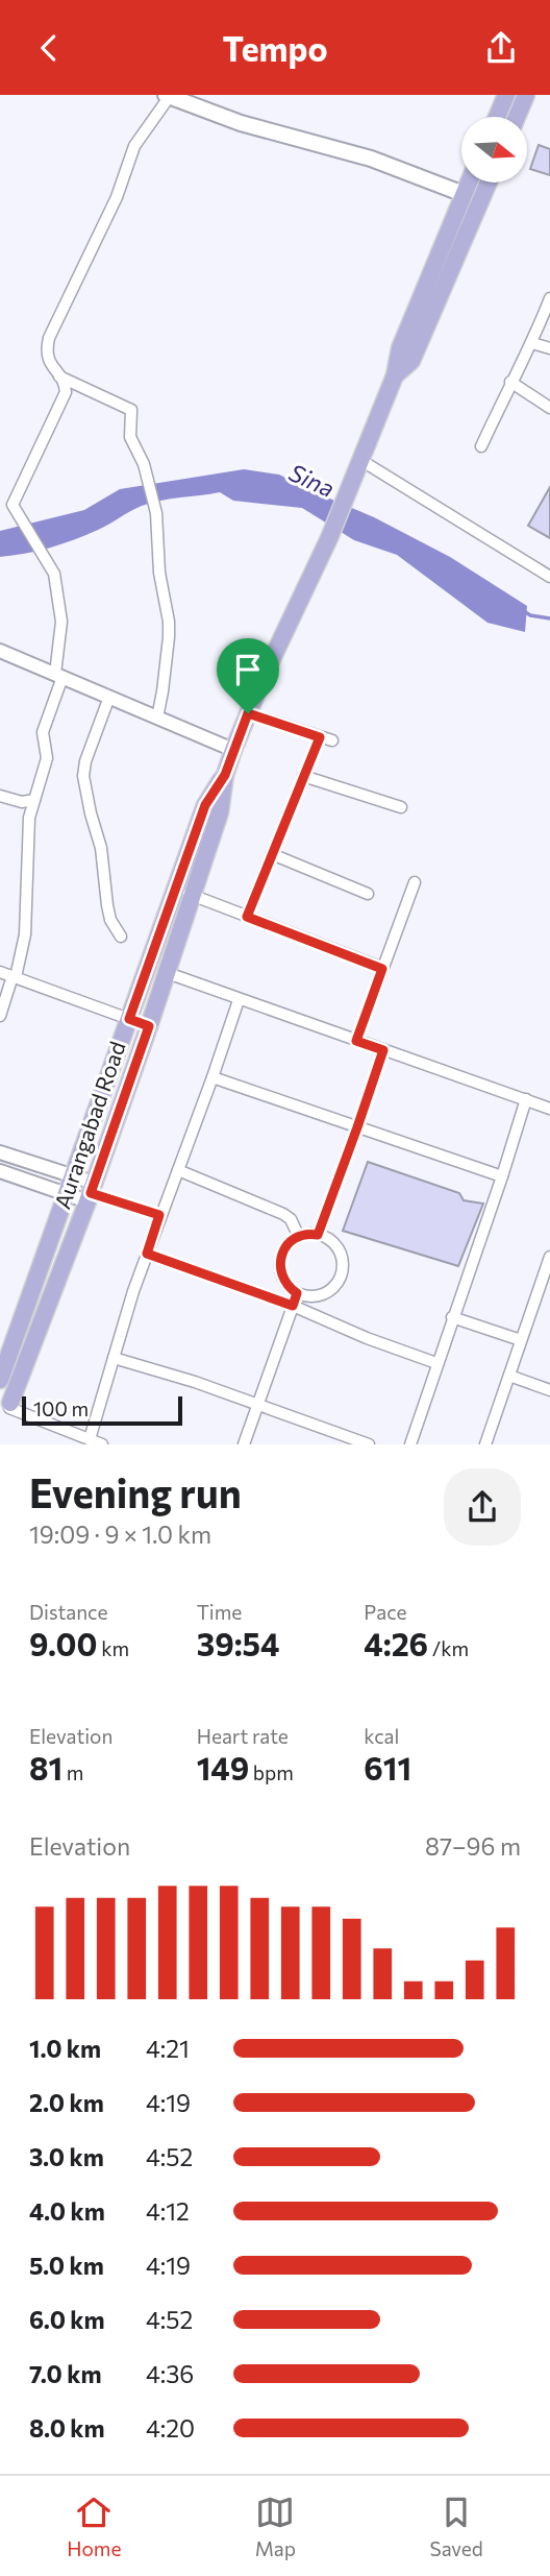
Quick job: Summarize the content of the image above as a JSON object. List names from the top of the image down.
{
  "streets": {
    "main road": ["Aurangabad Road"]
  },
  "water": ["Sina"],
  "scale_bar": "100 m",
  "north": "right",
  "page": {
    "header": "Tempo",
    "scale": "100 m",
    "heading": ["Evening run", "19:09 · 9 × 1.0 km"],
    "stats": [
      ["Distance", "9.00 km"],
      ["Time", "39:54"],
      ["Pace", "4:26 /km"],
      ["Elevation", "81 m"],
      ["Heart rate", "149 bpm"],
      ["kcal", "611"]
    ],
    "chart": ["Elevation", "87–96 m"],
    "list": [
      {
        "name": "1.0 km",
        "note": "4:21"
      },
      {
        "name": "2.0 km",
        "note": "4:19"
      },
      {
        "name": "3.0 km",
        "note": "4:52"
      },
      {
        "name": "4.0 km",
        "note": "4:12"
      },
      {
        "name": "5.0 km",
        "note": "4:19"
      },
      {
        "name": "6.0 km",
        "note": "4:52"
      },
      {
        "name": "7.0 km",
        "note": "4:36"
      },
      {
        "name": "8.0 km",
        "note": "4:20"
      }
    ],
    "tabs": ["Home", "Map", "Saved"]
  }
}
